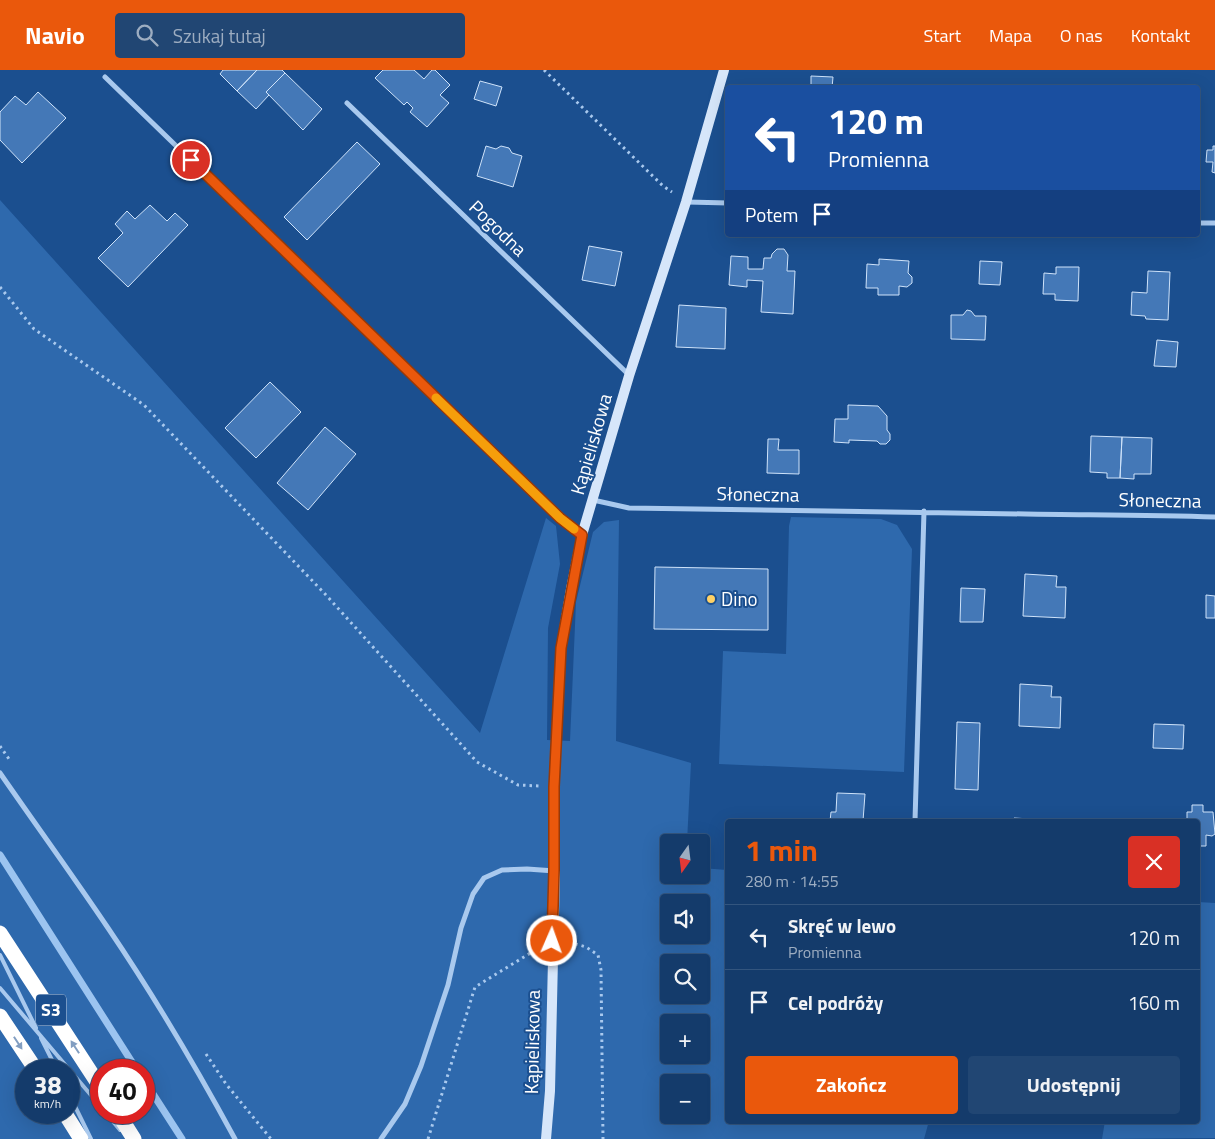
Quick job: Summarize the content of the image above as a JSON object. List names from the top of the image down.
{
  "streets": {
    "highway": ["S3"],
    "street": ["Pogodna", "Kąpieliskowa", "Słoneczna"]
  },
  "crossings": [
    ["Pogodna", "Kąpieliskowa"],
    ["Kąpieliskowa", "Słoneczna"]
  ],
  "places": ["Dino"],
  "north": "bottom",
  "page": {
    "header": "Navio",
    "search": "Szukaj tutaj",
    "nav": [
      "Start",
      "Mapa",
      "O nas",
      "Kontakt"
    ],
    "turn": ["120 m", "Promienna"],
    "then": "Potem",
    "heading": ["1 min", "280 m · 14:55"],
    "map_buttons": ["+", "−"],
    "list": [
      {
        "name": "Skręć w lewo",
        "note": "Promienna",
        "value": "120 m"
      },
      {
        "name": "Cel podróży",
        "value": "160 m"
      }
    ],
    "buttons": ["Zakończ", "Udostępnij"],
    "speed": "38 km/h",
    "limit": "40"
  }
}
